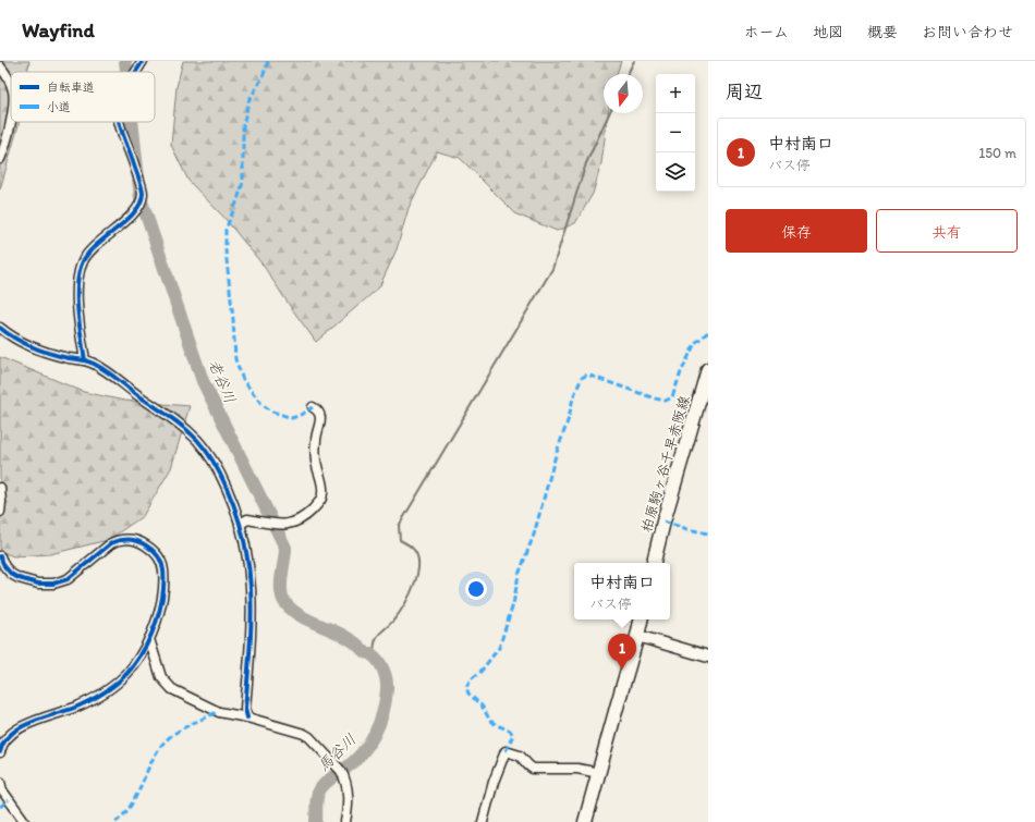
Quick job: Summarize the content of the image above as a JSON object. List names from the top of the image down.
{
  "streets": {
    "main road": ["柏原駒ヶ谷千早赤阪線"]
  },
  "water": ["老谷川", "馬谷川"],
  "legend": ["自転車道", "小道"],
  "north": "bottom",
  "page": {
    "header": "Wayfind",
    "nav": [
      "ホーム",
      "地図",
      "概要",
      "お問い合わせ"
    ],
    "heading": "周辺",
    "map_buttons": ["+", "−"],
    "list": [
      {
        "mark": "1",
        "name": "中村南口",
        "note": "バス停",
        "value": "150 m"
      }
    ],
    "buttons": ["保存", "共有"],
    "popup": ["中村南口", "バス停"],
    "pins": "1"
  }
}
